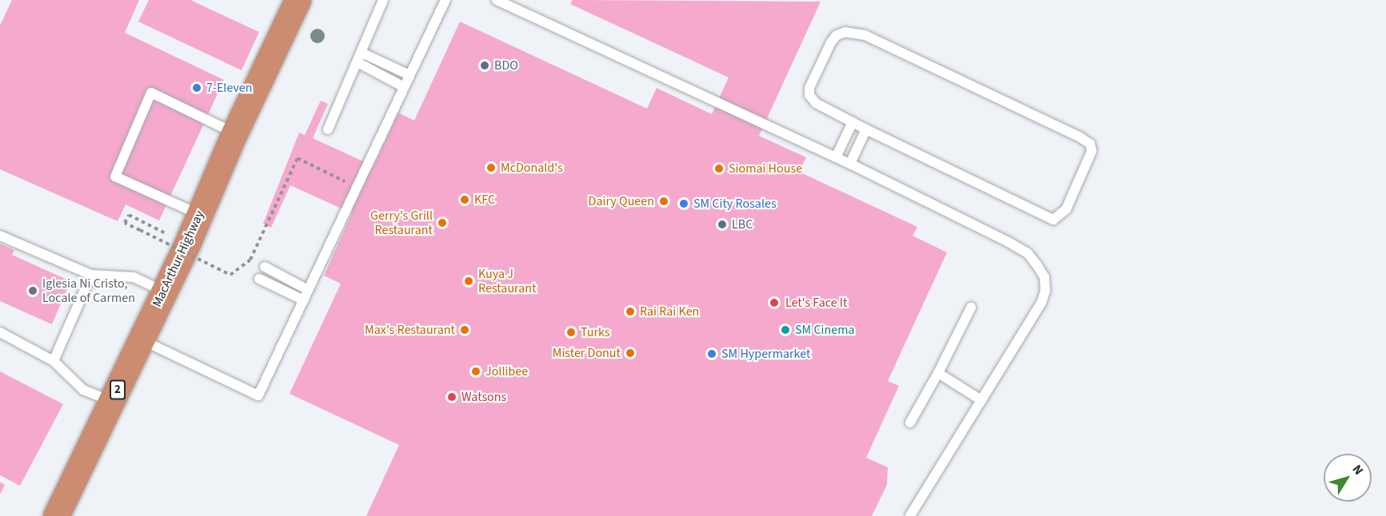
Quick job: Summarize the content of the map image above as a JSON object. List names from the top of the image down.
{
  "streets": {
    "highway": ["MacArthur Highway", "2"]
  },
  "places": [
    "BDO",
    "7-Eleven",
    "McDonald's",
    "Siomai House",
    "KFC",
    "Dairy Queen",
    "SM City Rosales",
    "Gerry's Grill Restaurant",
    "LBC",
    "Kuya J Restaurant",
    "Iglesia Ni Cristo, Locale of Carmen",
    "Let's Face It",
    "Rai Rai Ken",
    "Max's Restaurant",
    "SM Cinema",
    "Turks",
    "Mister Donut",
    "SM Hypermarket",
    "Jollibee",
    "Watsons"
  ],
  "north": "top right"
}
